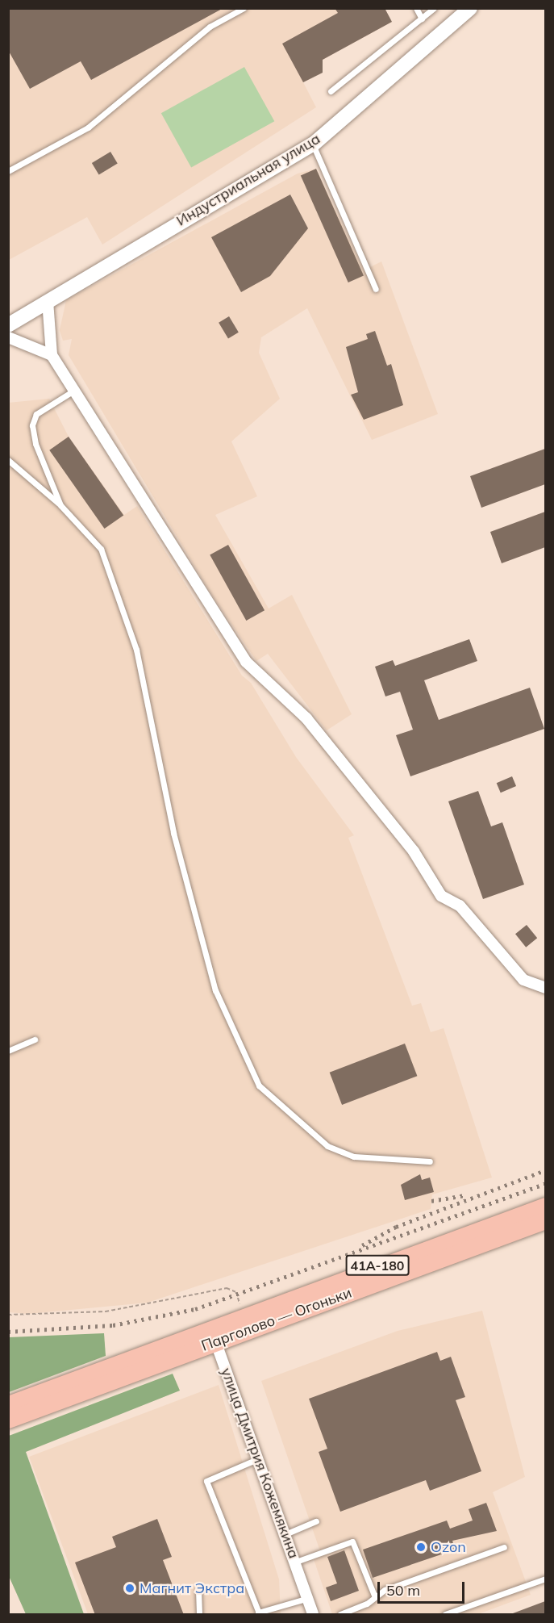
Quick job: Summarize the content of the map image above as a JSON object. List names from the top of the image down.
{
  "streets": {
    "main road": ["41А-180", "Парголово — Огоньки"],
    "street": ["Индустриальная улица", "улица Дмитрия Кожемякина"]
  },
  "crossings": [
    ["Парголово — Огоньки", "улица Дмитрия Кожемякина"]
  ],
  "places": ["Ozon", "Магнит Экстра"],
  "scale_bar": "50 m"
}
